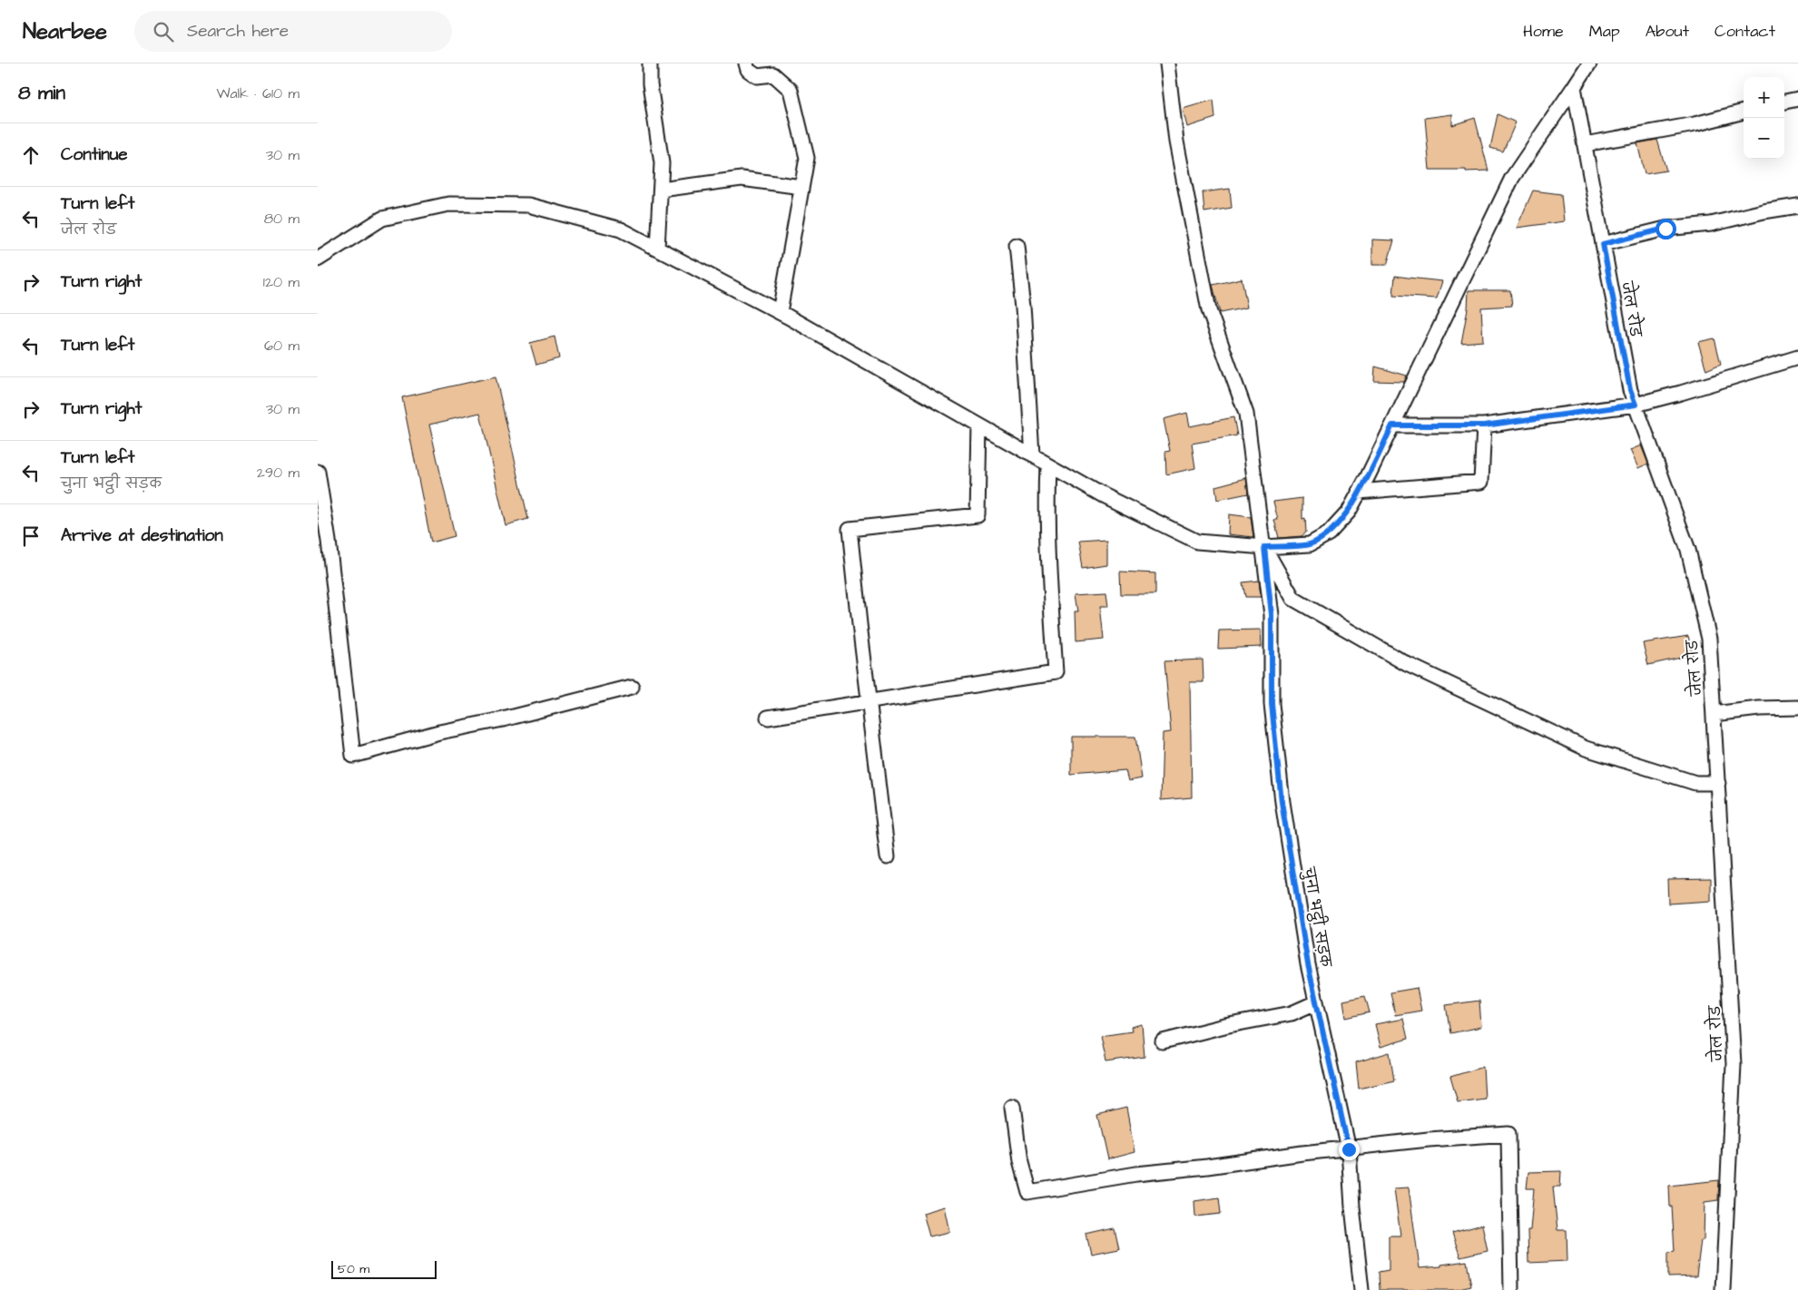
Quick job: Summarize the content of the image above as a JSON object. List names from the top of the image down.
{
  "streets": {
    "street": ["जेल रोड", "चुना भट्ठी सड़क"]
  },
  "scale_bar": "50 m",
  "page": {
    "header": "Nearbee",
    "search": "Search here",
    "nav": [
      "Home",
      "Map",
      "About",
      "Contact"
    ],
    "heading": ["8 min", "Walk · 610 m"],
    "map_buttons": ["+", "−"],
    "list": [
      ["Continue", "30 m"],
      ["Turn left", "जेल रोड", "80 m"],
      ["Turn right", "120 m"],
      ["Turn left", "60 m"],
      ["Turn right", "30 m"],
      ["Turn left", "चुना भट्ठी सड़क", "290 m"],
      "Arrive at destination"
    ],
    "scale": "50 m"
  }
}
